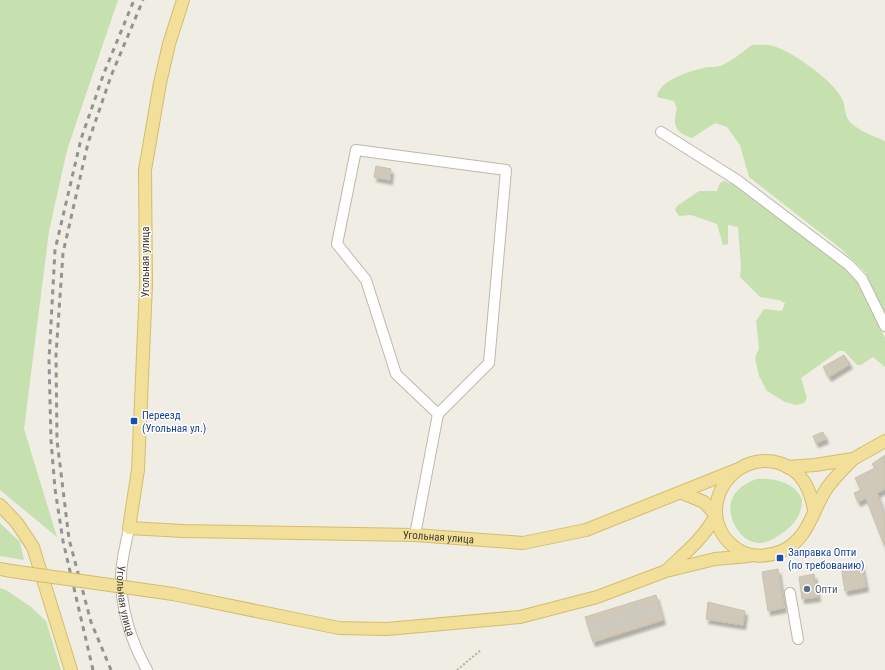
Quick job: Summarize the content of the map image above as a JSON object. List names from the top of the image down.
{
  "streets": {
    "main road": ["Угольная улица"]
  },
  "places": {
    "transit": ["Переезд (Угольная ул.)", "Заправка Опти (по требованию)"],
    "other": ["Опти"]
  }
}
